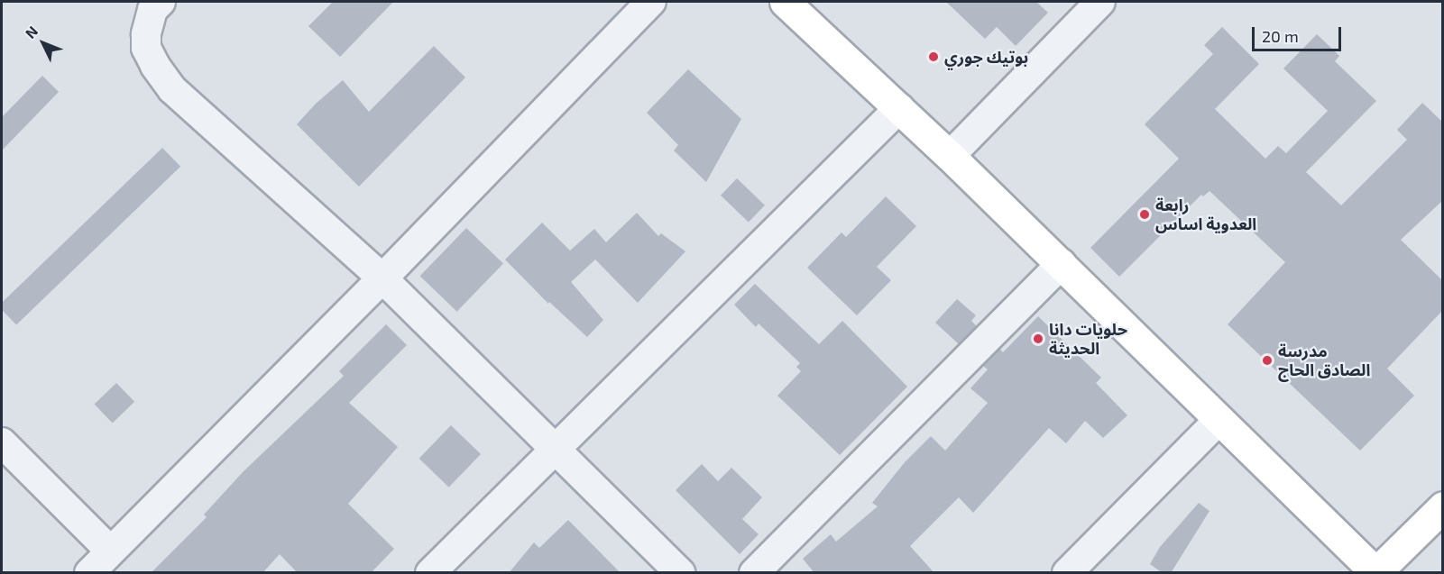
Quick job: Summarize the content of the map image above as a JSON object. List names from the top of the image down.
{
  "places": [
    "بوتيك جوري",
    "رابعة العدوية اساس",
    "حلويات دانا الحديثة",
    "مدرسة الصادق الحاج"
  ],
  "scale_bar": "20 m",
  "north": "top left"
}
